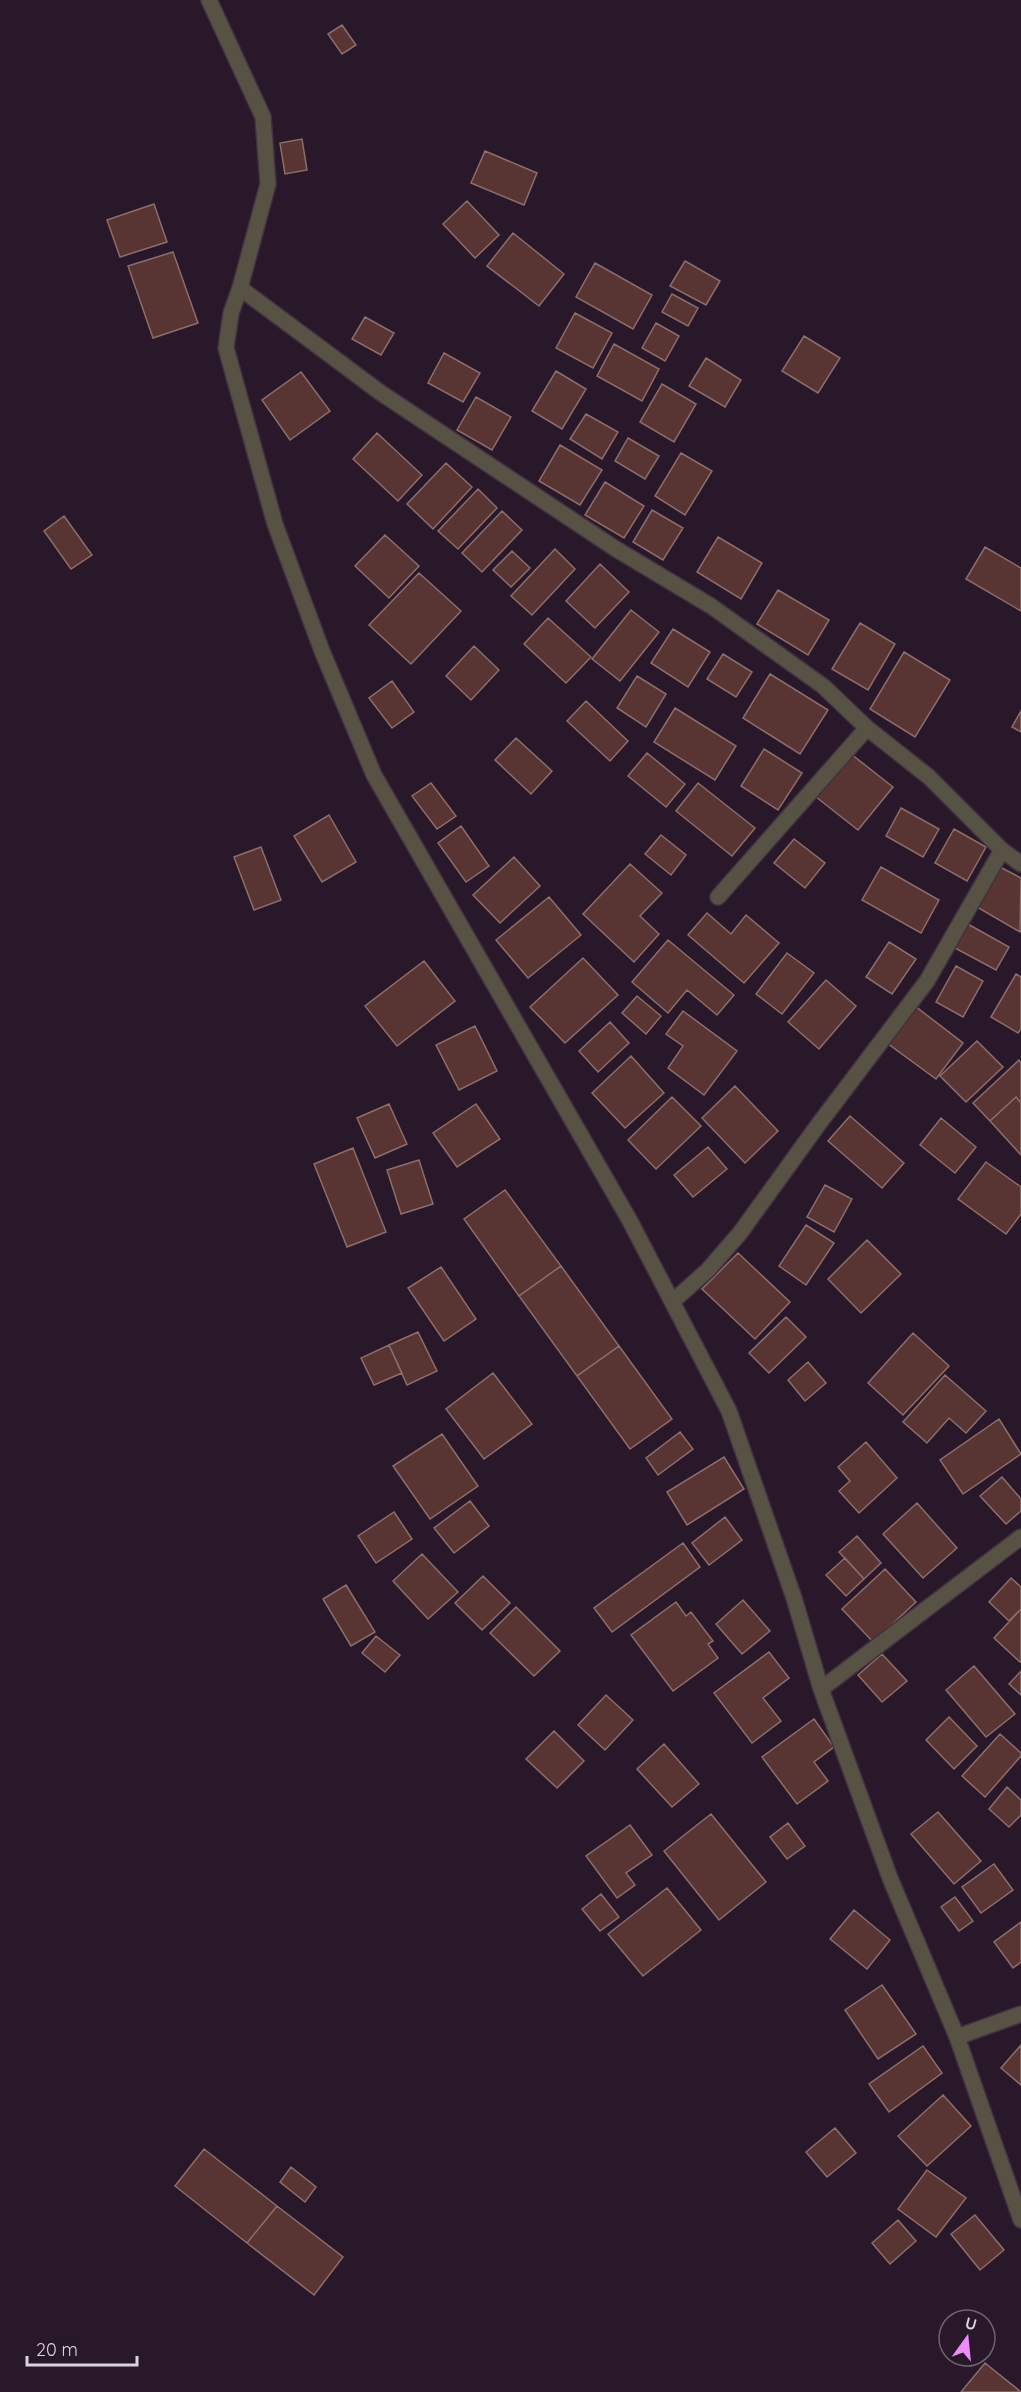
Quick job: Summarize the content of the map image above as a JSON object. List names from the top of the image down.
{
  "scale_bar": "20 m",
  "north": "top"
}
